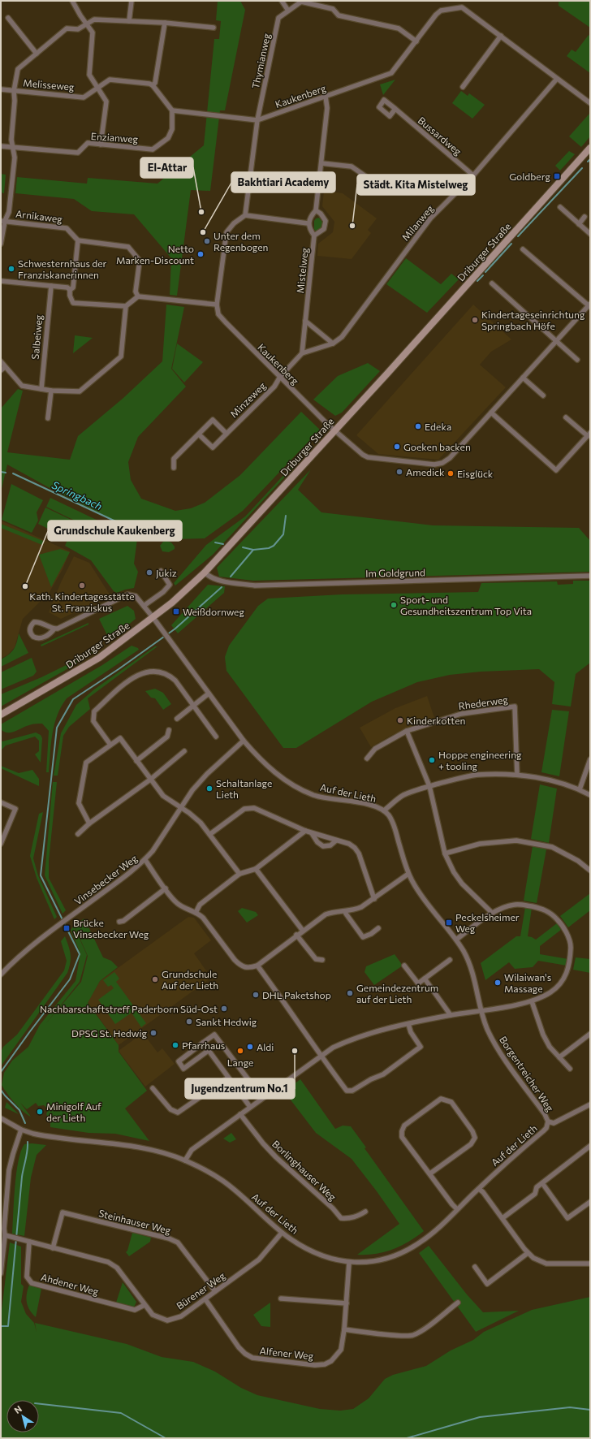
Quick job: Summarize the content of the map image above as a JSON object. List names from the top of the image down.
{
  "streets": {
    "main road": ["Driburger Straße"],
    "street": [
      "Thymianweg",
      "Melisseweg",
      "Kaukenberg",
      "Bussardweg",
      "Enzianweg",
      "Arnikaweg",
      "Milanweg",
      "Mistelweg",
      "Salbeiweg",
      "Minzeweg",
      "Im Goldgrund",
      "Rhederweg",
      "Auf der Lieth",
      "Vinsebecker Weg",
      "Borgentreicher Weg",
      "Borlinghauser Weg",
      "Steinhauser Weg",
      "Ahdener Weg",
      "Bürener Weg",
      "Alfener Weg"
    ]
  },
  "crossings": [
    ["Thymianweg", "Kaukenberg"],
    ["Kaukenberg", "Milanweg"],
    ["Kaukenberg", "Driburger Straße"],
    ["Kaukenberg", "Minzeweg"],
    ["Bussardweg", "Milanweg"],
    ["Milanweg", "Mistelweg"],
    ["Driburger Straße", "Im Goldgrund"],
    ["Driburger Straße", "Auf der Lieth"],
    ["Rhederweg", "Auf der Lieth"],
    ["Auf der Lieth", "Vinsebecker Weg"],
    ["Auf der Lieth", "Borgentreicher Weg"],
    ["Auf der Lieth", "Bürener Weg"],
    ["Auf der Lieth", "Alfener Weg"],
    ["Steinhauser Weg", "Bürener Weg"],
    ["Ahdener Weg", "Bürener Weg"],
    ["Bürener Weg", "Alfener Weg"]
  ],
  "water": ["Springbach"],
  "places": {
    "transit": [
      "Goldberg",
      "Weißdornweg",
      "Peckelsheimer Weg",
      "Brücke Vinsebecker Weg"
    ],
    "other": [
      "El-Attar",
      "Städt. Kita Mistelweg",
      "Bakhtiari Academy",
      "Unter dem Regenbogen",
      "Netto Marken-Discount",
      "Schwesternhaus der Franziskanerinnen",
      "Kindertageseinrichtung Springbach Höfe",
      "Edeka",
      "Goeken backen",
      "Amedick",
      "Eisglück",
      "Jukiz",
      "Kath. Kindertagesstätte St. Franziskus",
      "Grundschule Kaukenberg",
      "Sport- und Gesundheitszentrum Top Vita",
      "Kinderkotten",
      "Hoppe engineering + tooling",
      "Schaltanlage Lieth",
      "Grundschule Auf der Lieth",
      "Wilaiwan's Massage",
      "Gemeindezentrum auf der Lieth",
      "DHL Paketshop",
      "Nachbarschaftstreff Paderborn Süd-Ost",
      "Sankt Hedwig",
      "DPSG St. Hedwig",
      "Pfarrhaus",
      "Aldi",
      "Lange",
      "Jugendzentrum No.1",
      "Minigolf Auf der Lieth"
    ]
  },
  "north": "top left"
}
